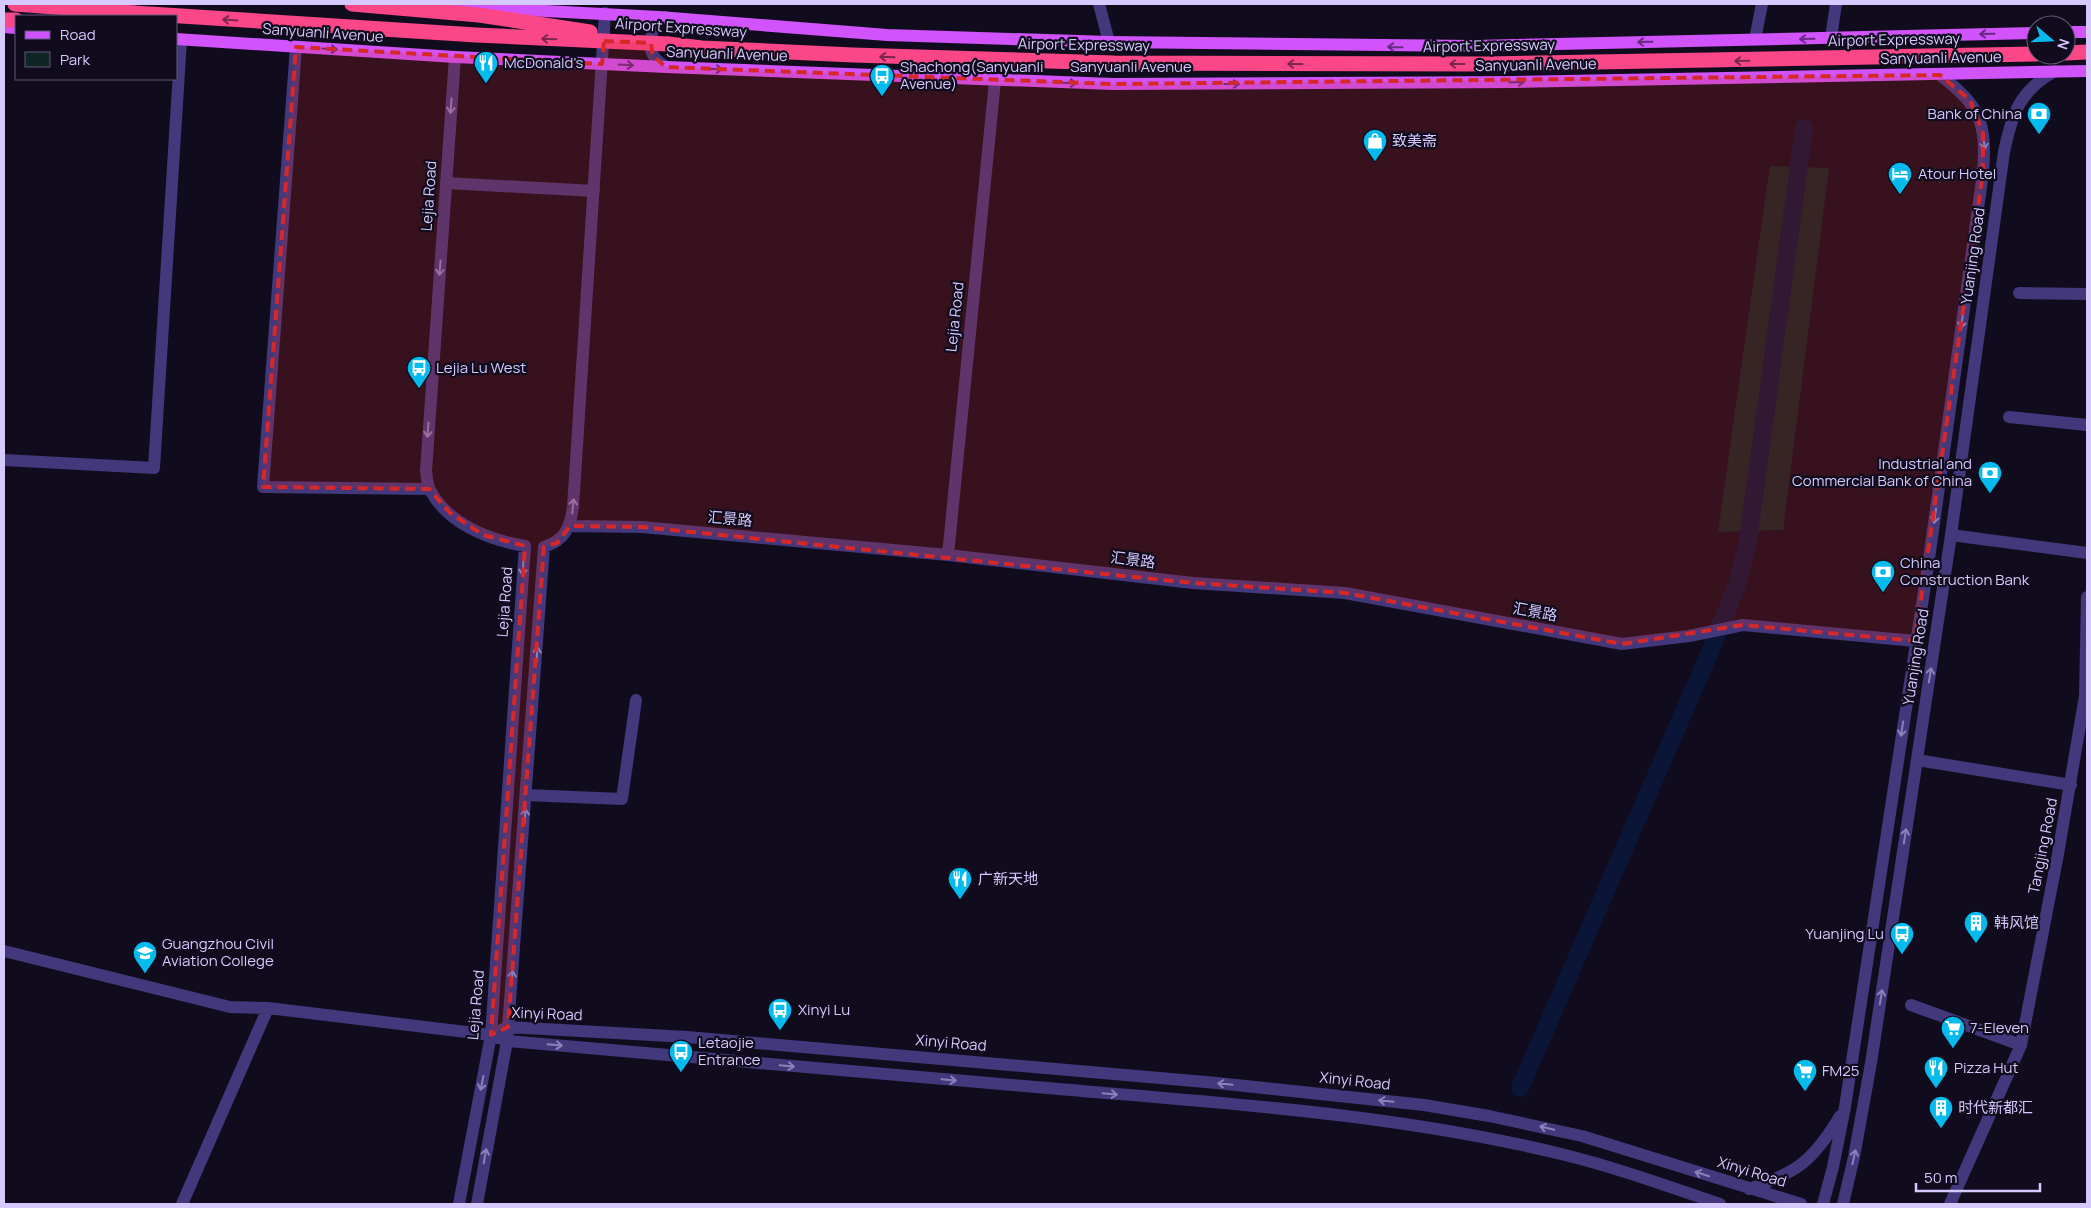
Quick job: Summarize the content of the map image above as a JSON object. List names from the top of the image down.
{
  "streets": {
    "highway": ["Airport Expressway"],
    "main road": ["Sanyuanli Avenue"],
    "street": [
      "Lejia Road",
      "Yuanjing Road",
      "汇景路",
      "Tangjing Road",
      "Xinyi Road"
    ]
  },
  "crossings": [
    ["Sanyuanli Avenue", "Lejia Road"],
    ["Sanyuanli Avenue", "Yuanjing Road"],
    ["Lejia Road", "汇景路"],
    ["Lejia Road", "Xinyi Road"],
    ["Yuanjing Road", "汇景路"]
  ],
  "one_way": ["Airport Expressway"],
  "places": {
    "restaurant": ["McDonald's", "广新天地", "Pizza Hut"],
    "bus stop": [
      "Shachong(Sanyuanli Avenue)",
      "Lejia Lu West",
      "Yuanjing Lu",
      "Xinyi Lu",
      "Letaojie Entrance"
    ],
    "bank": ["Bank of China", "Industrial and Commercial Bank of China", "China Construction Bank"],
    "shop": ["致美斋"],
    "hotel": ["Atour Hotel"],
    "building": ["韩风馆", "时代新都汇"],
    "school or university": ["Guangzhou Civil Aviation College"],
    "supermarket": ["7-Eleven", "FM25"]
  },
  "legend": ["Road", "Park"],
  "scale_bar": "50 m",
  "north": "right"
}
